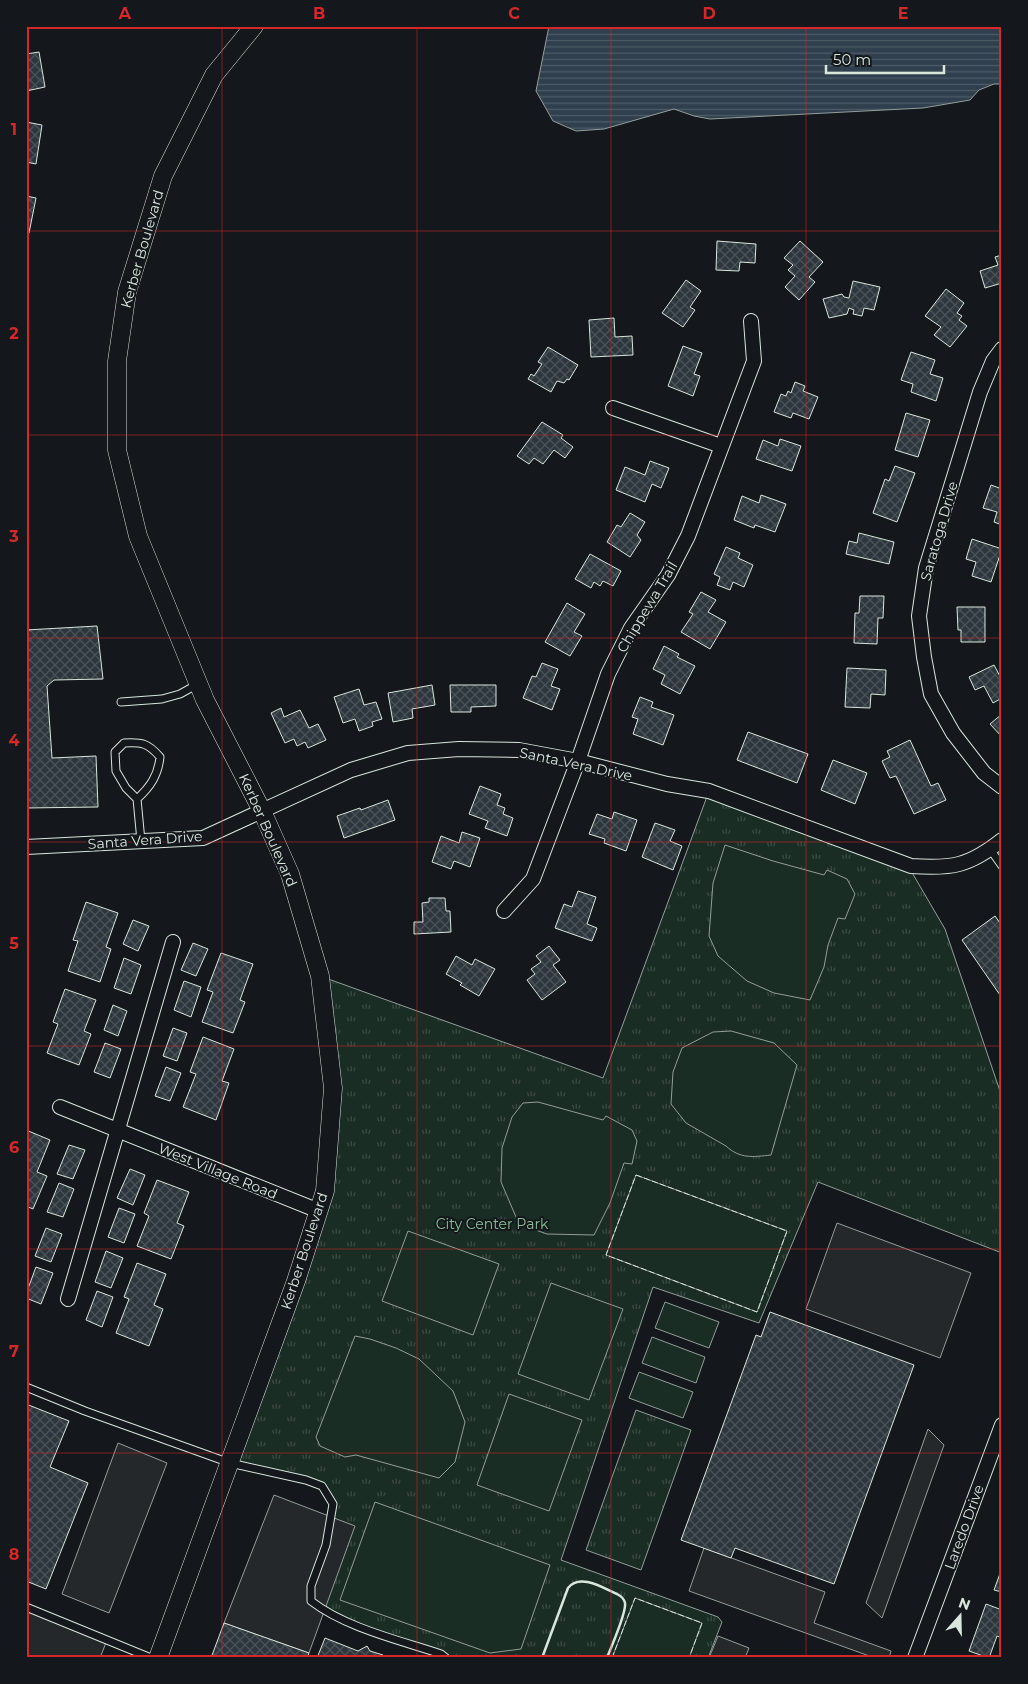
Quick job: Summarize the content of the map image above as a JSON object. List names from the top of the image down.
{
  "streets": {
    "street": [
      "Kerber Boulevard",
      "Saratoga Drive",
      "Chippewa Trail",
      "Santa Vera Drive",
      "West Village Road",
      "Laredo Drive"
    ]
  },
  "crossings": [
    ["Kerber Boulevard", "Santa Vera Drive"],
    ["Kerber Boulevard", "West Village Road"],
    ["Chippewa Trail", "Santa Vera Drive"]
  ],
  "parks": ["City Center Park"],
  "scale_bar": "50 m",
  "north": "top",
  "grid": {
    "columns": [
      "A",
      "B",
      "C",
      "D",
      "E"
    ],
    "rows": [
      "1",
      "2",
      "3",
      "4",
      "5",
      "6",
      "7",
      "8"
    ]
  }
}
